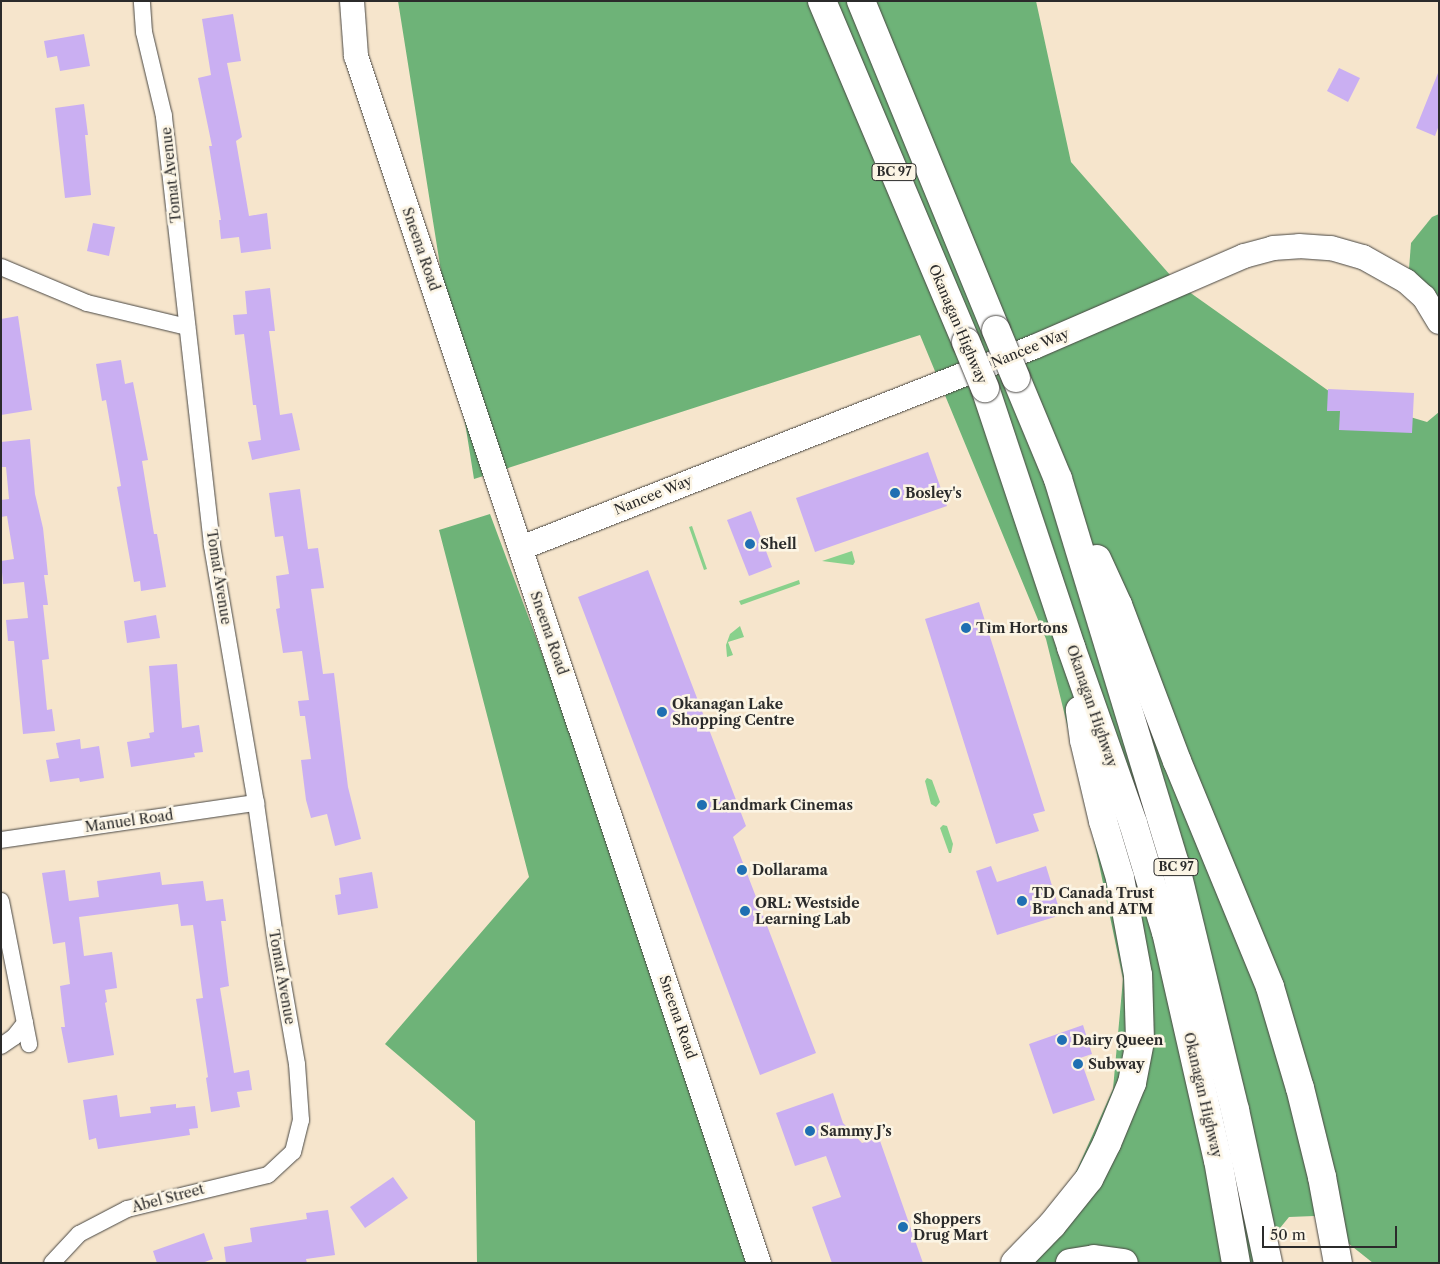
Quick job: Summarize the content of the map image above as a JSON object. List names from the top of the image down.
{
  "streets": {
    "highway": ["BC 97", "Okanagan Highway"],
    "street": [
      "Tomat Avenue",
      "Sneena Road",
      "Nancee Way",
      "Manuel Road",
      "Abel Street"
    ]
  },
  "crossings": [
    ["Tomat Avenue", "Manuel Road"],
    ["Tomat Avenue", "Abel Street"],
    ["Sneena Road", "Nancee Way"]
  ],
  "places": [
    "Bosley's",
    "Shell",
    "Tim Hortons",
    "Okanagan Lake Shopping Centre",
    "Landmark Cinemas",
    "Dollarama",
    "TD Canada Trust Branch and ATM",
    "ORL: Westside Learning Lab",
    "Dairy Queen",
    "Subway",
    "Sammy J’s",
    "Shoppers Drug Mart"
  ],
  "scale_bar": "50 m"
}
